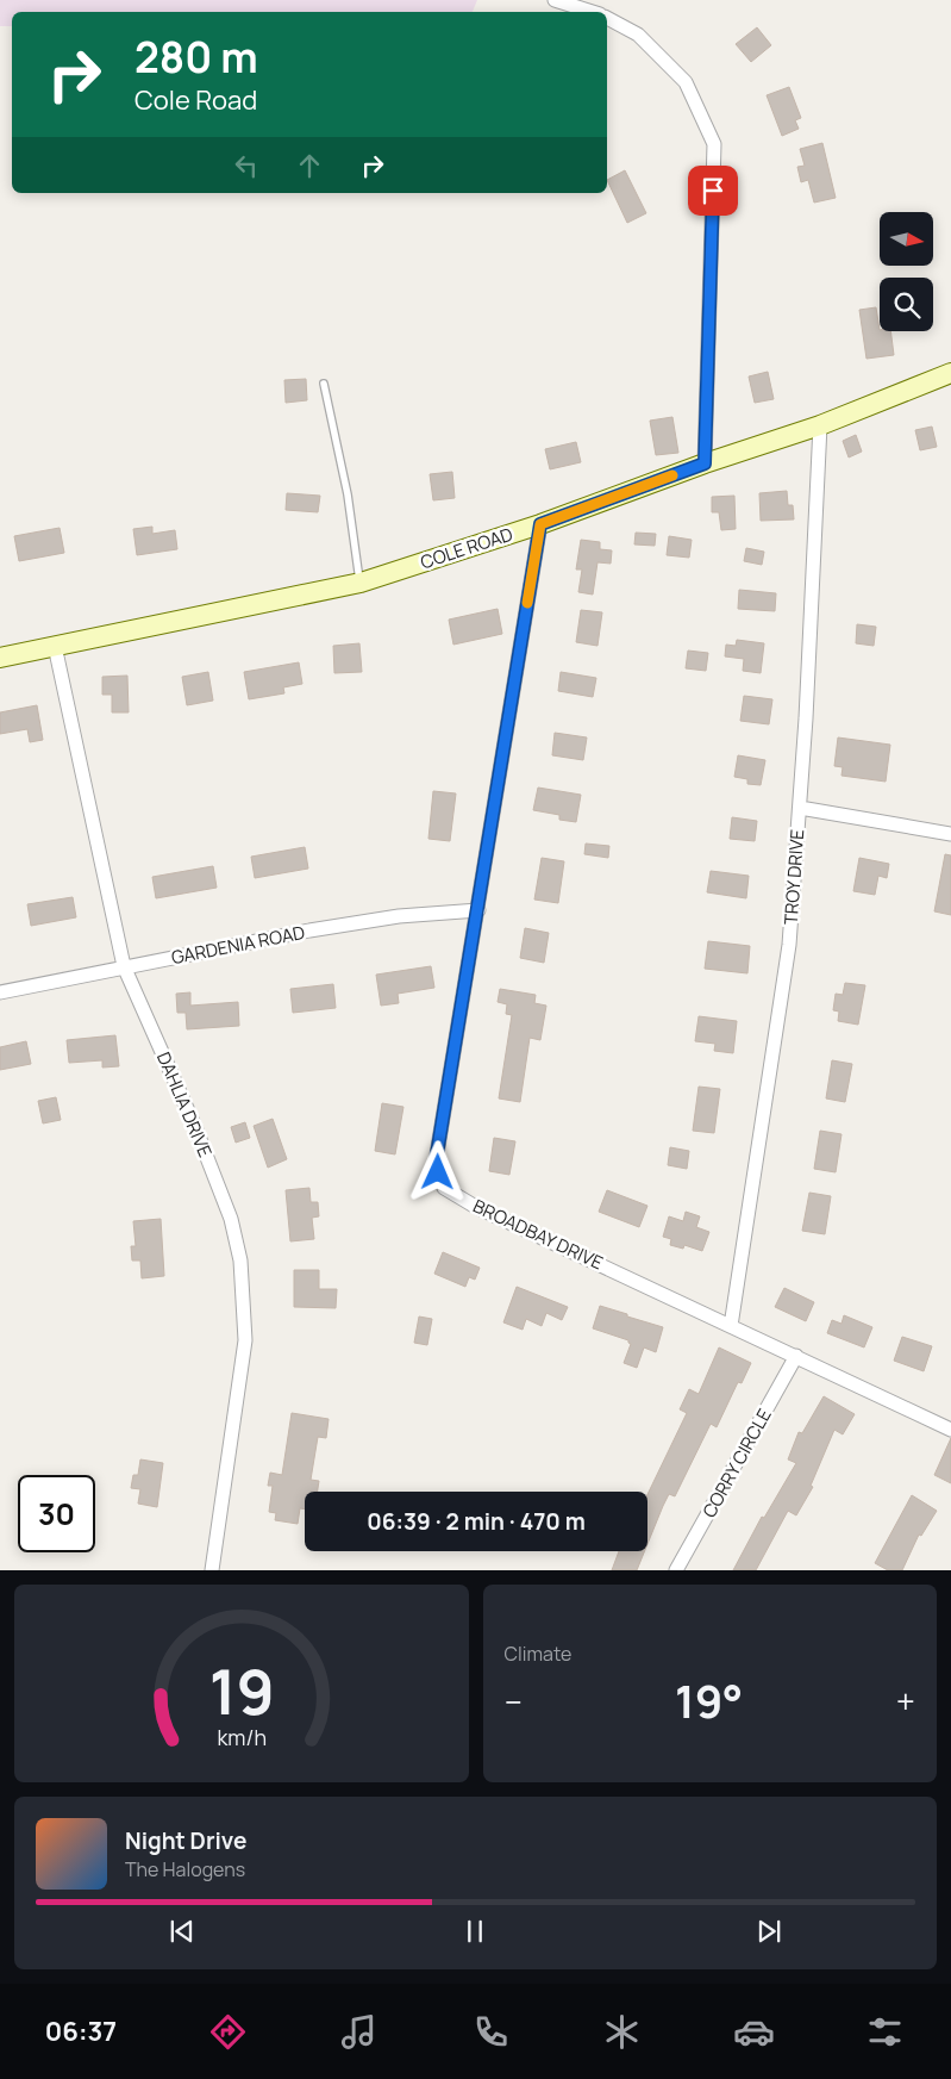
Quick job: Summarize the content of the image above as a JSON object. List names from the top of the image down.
{
  "streets": {
    "street": [
      "COLE ROAD",
      "TROY DRIVE",
      "GARDENIA ROAD",
      "DAHLIA DRIVE",
      "BROADBAY DRIVE",
      "CORRY CIRCLE"
    ]
  },
  "crossings": [
    ["COLE ROAD", "TROY DRIVE"],
    ["COLE ROAD", "DAHLIA DRIVE"],
    ["COLE ROAD", "BROADBAY DRIVE"],
    ["TROY DRIVE", "BROADBAY DRIVE"],
    ["GARDENIA ROAD", "DAHLIA DRIVE"],
    ["GARDENIA ROAD", "BROADBAY DRIVE"],
    ["BROADBAY DRIVE", "CORRY CIRCLE"]
  ],
  "north": "right",
  "page": {
    "turn": ["280 m", "Cole Road"],
    "limit": "30",
    "trip": "06:39 · 2 min · 470 m",
    "tile": "Climate",
    "heat": ["−", "19°", "+"],
    "song": ["Night Drive", "The Halogens"],
    "tabs": "06:37",
    "gauge": ["19", "km/h"]
  }
}
